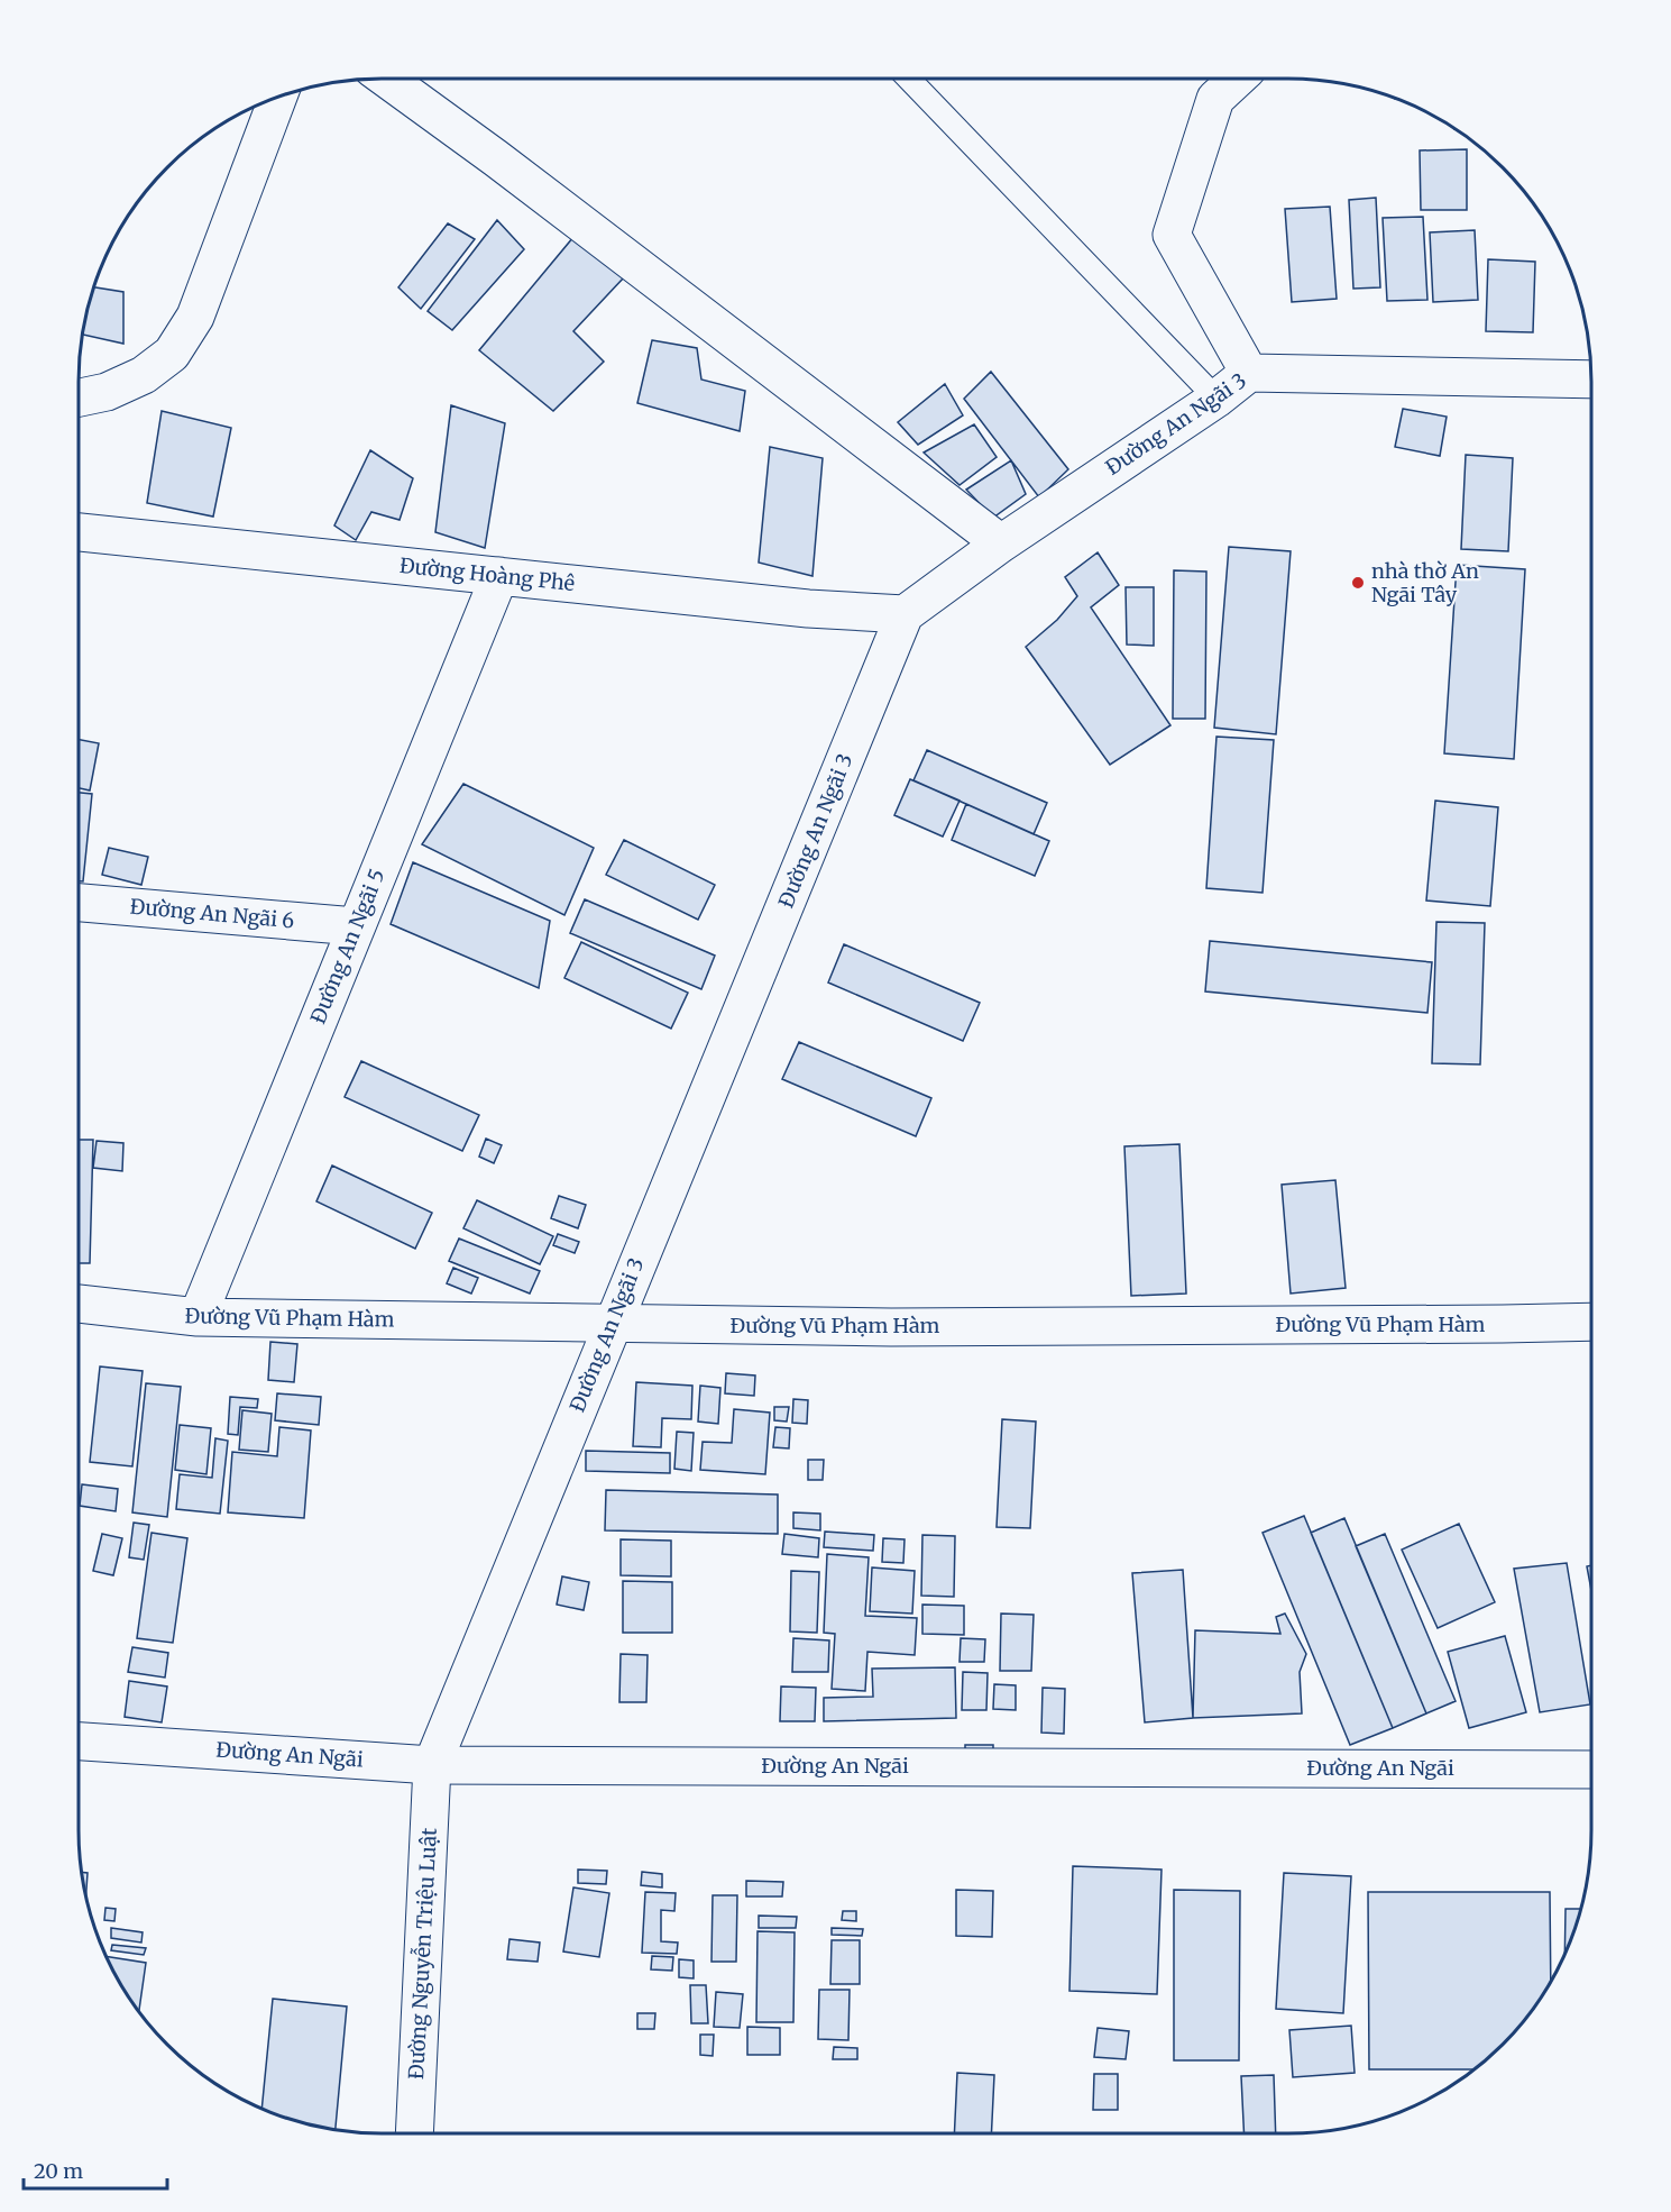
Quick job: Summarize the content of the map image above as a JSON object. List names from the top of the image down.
{
  "streets": {
    "street": [
      "Đường An Ngãi 3",
      "Đường Hoàng Phê",
      "Đường An Ngãi 6",
      "Đường An Ngãi 5",
      "Đường Vũ Phạm Hàm",
      "Đường An Ngãi",
      "Đường Nguyễn Triệu Luật"
    ]
  },
  "crossings": [
    ["Đường An Ngãi 3", "Đường Hoàng Phê"],
    ["Đường An Ngãi 3", "Đường Vũ Phạm Hàm"],
    ["Đường An Ngãi 3", "Đường An Ngãi"],
    ["Đường An Ngãi 3", "Đường Nguyễn Triệu Luật"],
    ["Đường Hoàng Phê", "Đường An Ngãi 5"],
    ["Đường An Ngãi 6", "Đường An Ngãi 5"],
    ["Đường An Ngãi 5", "Đường Vũ Phạm Hàm"],
    ["Đường An Ngãi", "Đường Nguyễn Triệu Luật"]
  ],
  "places": ["nhà thờ An Ngãi Tây"],
  "scale_bar": "20 m"
}
